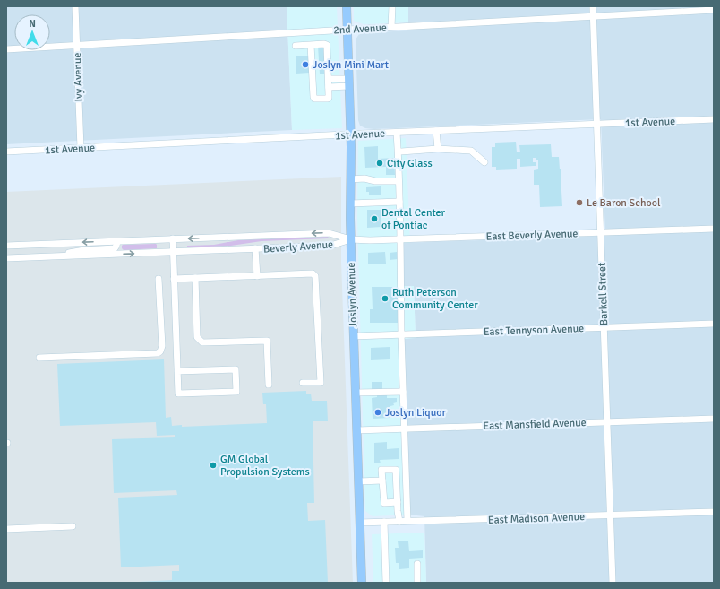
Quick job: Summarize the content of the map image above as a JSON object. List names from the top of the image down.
{
  "streets": {
    "main road": ["Joslyn Avenue"],
    "street": [
      "2nd Avenue",
      "Ivy Avenue",
      "1st Avenue",
      "East Beverly Avenue",
      "Beverly Avenue",
      "Barkell Street",
      "East Tennyson Avenue",
      "East Mansfield Avenue",
      "East Madison Avenue"
    ]
  },
  "crossings": [
    ["2nd Avenue", "Ivy Avenue"],
    ["2nd Avenue", "Barkell Street"],
    ["2nd Avenue", "Joslyn Avenue"],
    ["Ivy Avenue", "1st Avenue"],
    ["1st Avenue", "Barkell Street"],
    ["1st Avenue", "Joslyn Avenue"],
    ["East Beverly Avenue", "Beverly Avenue"],
    ["East Beverly Avenue", "Barkell Street"],
    ["East Beverly Avenue", "Joslyn Avenue"],
    ["Beverly Avenue", "Joslyn Avenue"],
    ["Barkell Street", "East Tennyson Avenue"],
    ["Barkell Street", "East Mansfield Avenue"],
    ["Barkell Street", "East Madison Avenue"],
    ["Joslyn Avenue", "East Tennyson Avenue"],
    ["Joslyn Avenue", "East Mansfield Avenue"],
    ["Joslyn Avenue", "East Madison Avenue"]
  ],
  "places": [
    "Joslyn Mini Mart",
    "City Glass",
    "Le Baron School",
    "Dental Center of Pontiac",
    "Ruth Peterson Community Center",
    "Joslyn Liquor",
    "GM Global Propulsion Systems"
  ],
  "north": "top"
}
